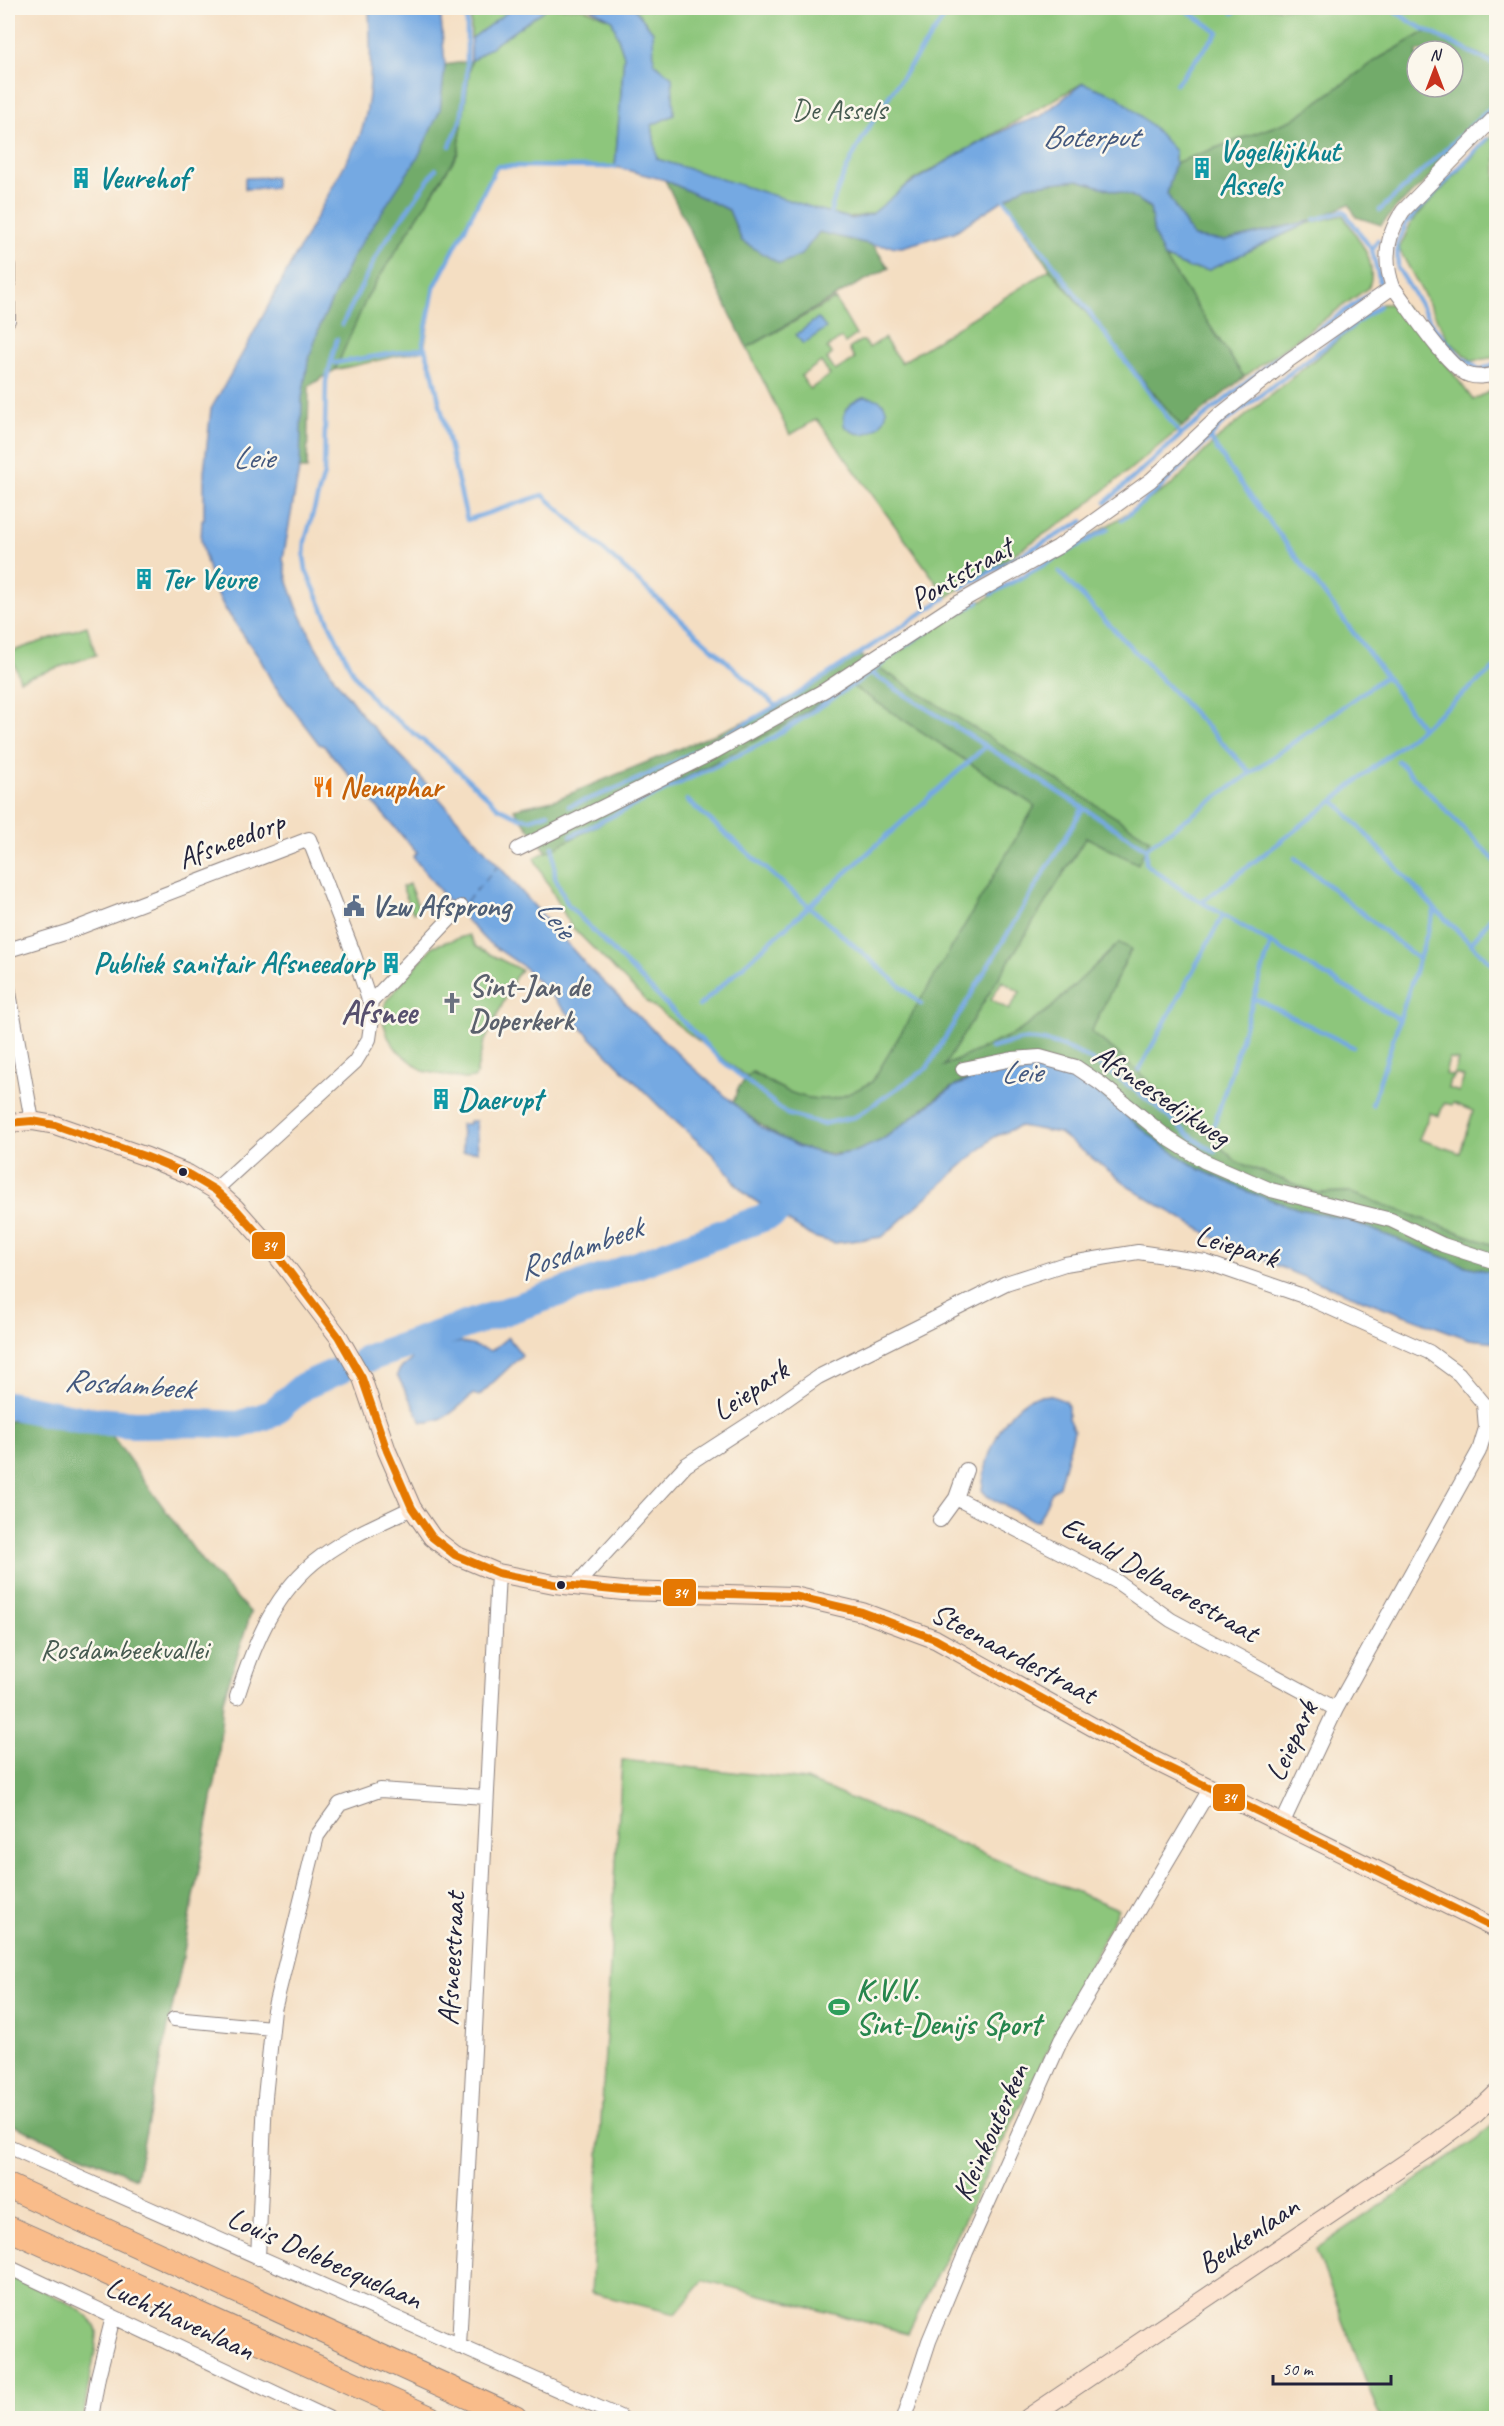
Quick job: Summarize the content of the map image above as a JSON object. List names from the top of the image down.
{
  "streets": {
    "street": [
      "Pontstraat",
      "Afsneedorp",
      "Afsneesedijkweg",
      "Leiepark",
      "Ewald Delbaerestraat",
      "Steenaardestraat",
      "Afsneestraat",
      "Kleinkouterken",
      "Beukenlaan",
      "Louis Delebecquelaan",
      "Luchthavenlaan"
    ]
  },
  "crossings": [
    ["Afsneedorp", "Steenaardestraat"],
    ["Leiepark", "Ewald Delbaerestraat"],
    ["Leiepark", "Steenaardestraat"],
    ["Steenaardestraat", "Afsneestraat"],
    ["Steenaardestraat", "Kleinkouterken"],
    ["Afsneestraat", "Louis Delebecquelaan"]
  ],
  "districts": ["Afsnee"],
  "water": ["Boterput", "Leie", "Rosdambeek"],
  "parks": ["De Assels", "Rosdambeekvallei"],
  "places": {
    "building": [
      "Vogelkijkhut Assels",
      "Veurehof",
      "Ter Veure",
      "Publiek sanitair Afsneedorp",
      "Daerupt"
    ],
    "restaurant": ["Nenuphar"],
    "public building": ["Vzw Afsprong"],
    "church": ["Sint-Jan de Doperkerk"],
    "sports": ["K.V.V. Sint-Denijs Sport"]
  },
  "lines": ["transit line 34"],
  "scale_bar": "50 m",
  "north": "top"
}
